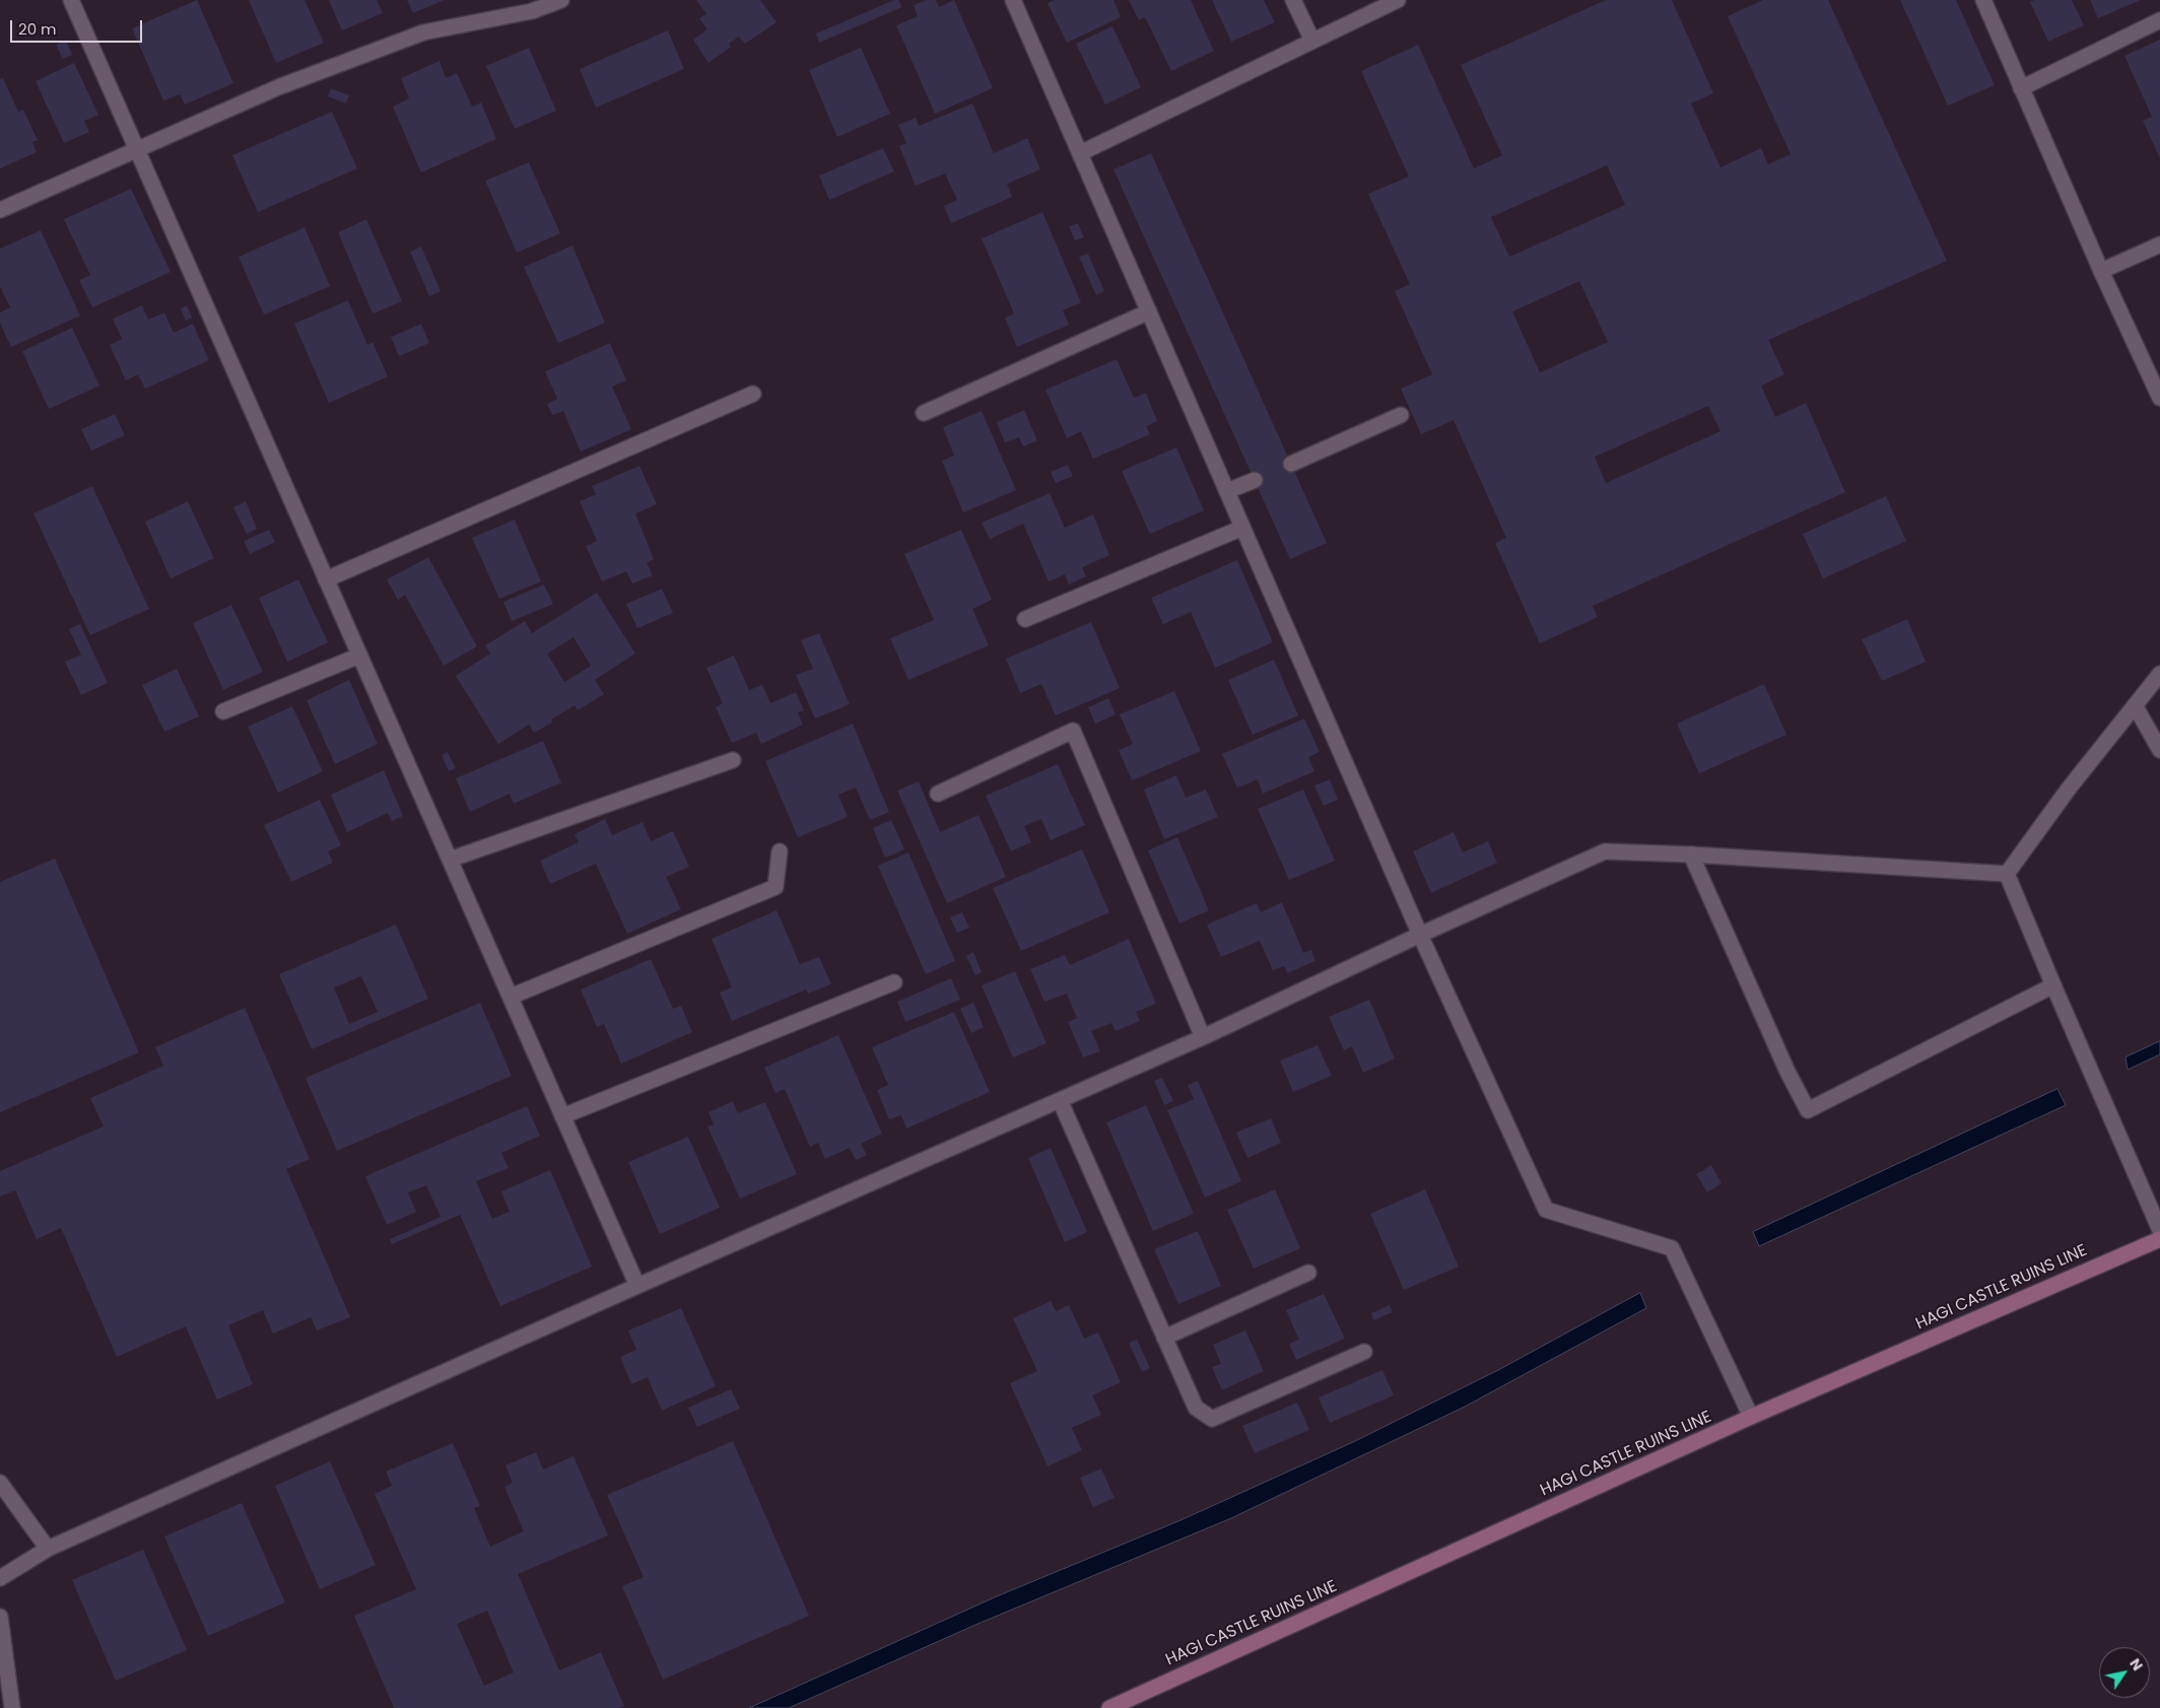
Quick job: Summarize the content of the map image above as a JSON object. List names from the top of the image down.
{
  "streets": {
    "main road": ["HAGI CASTLE RUINS LINE"]
  },
  "scale_bar": "20 m",
  "north": "top right"
}
